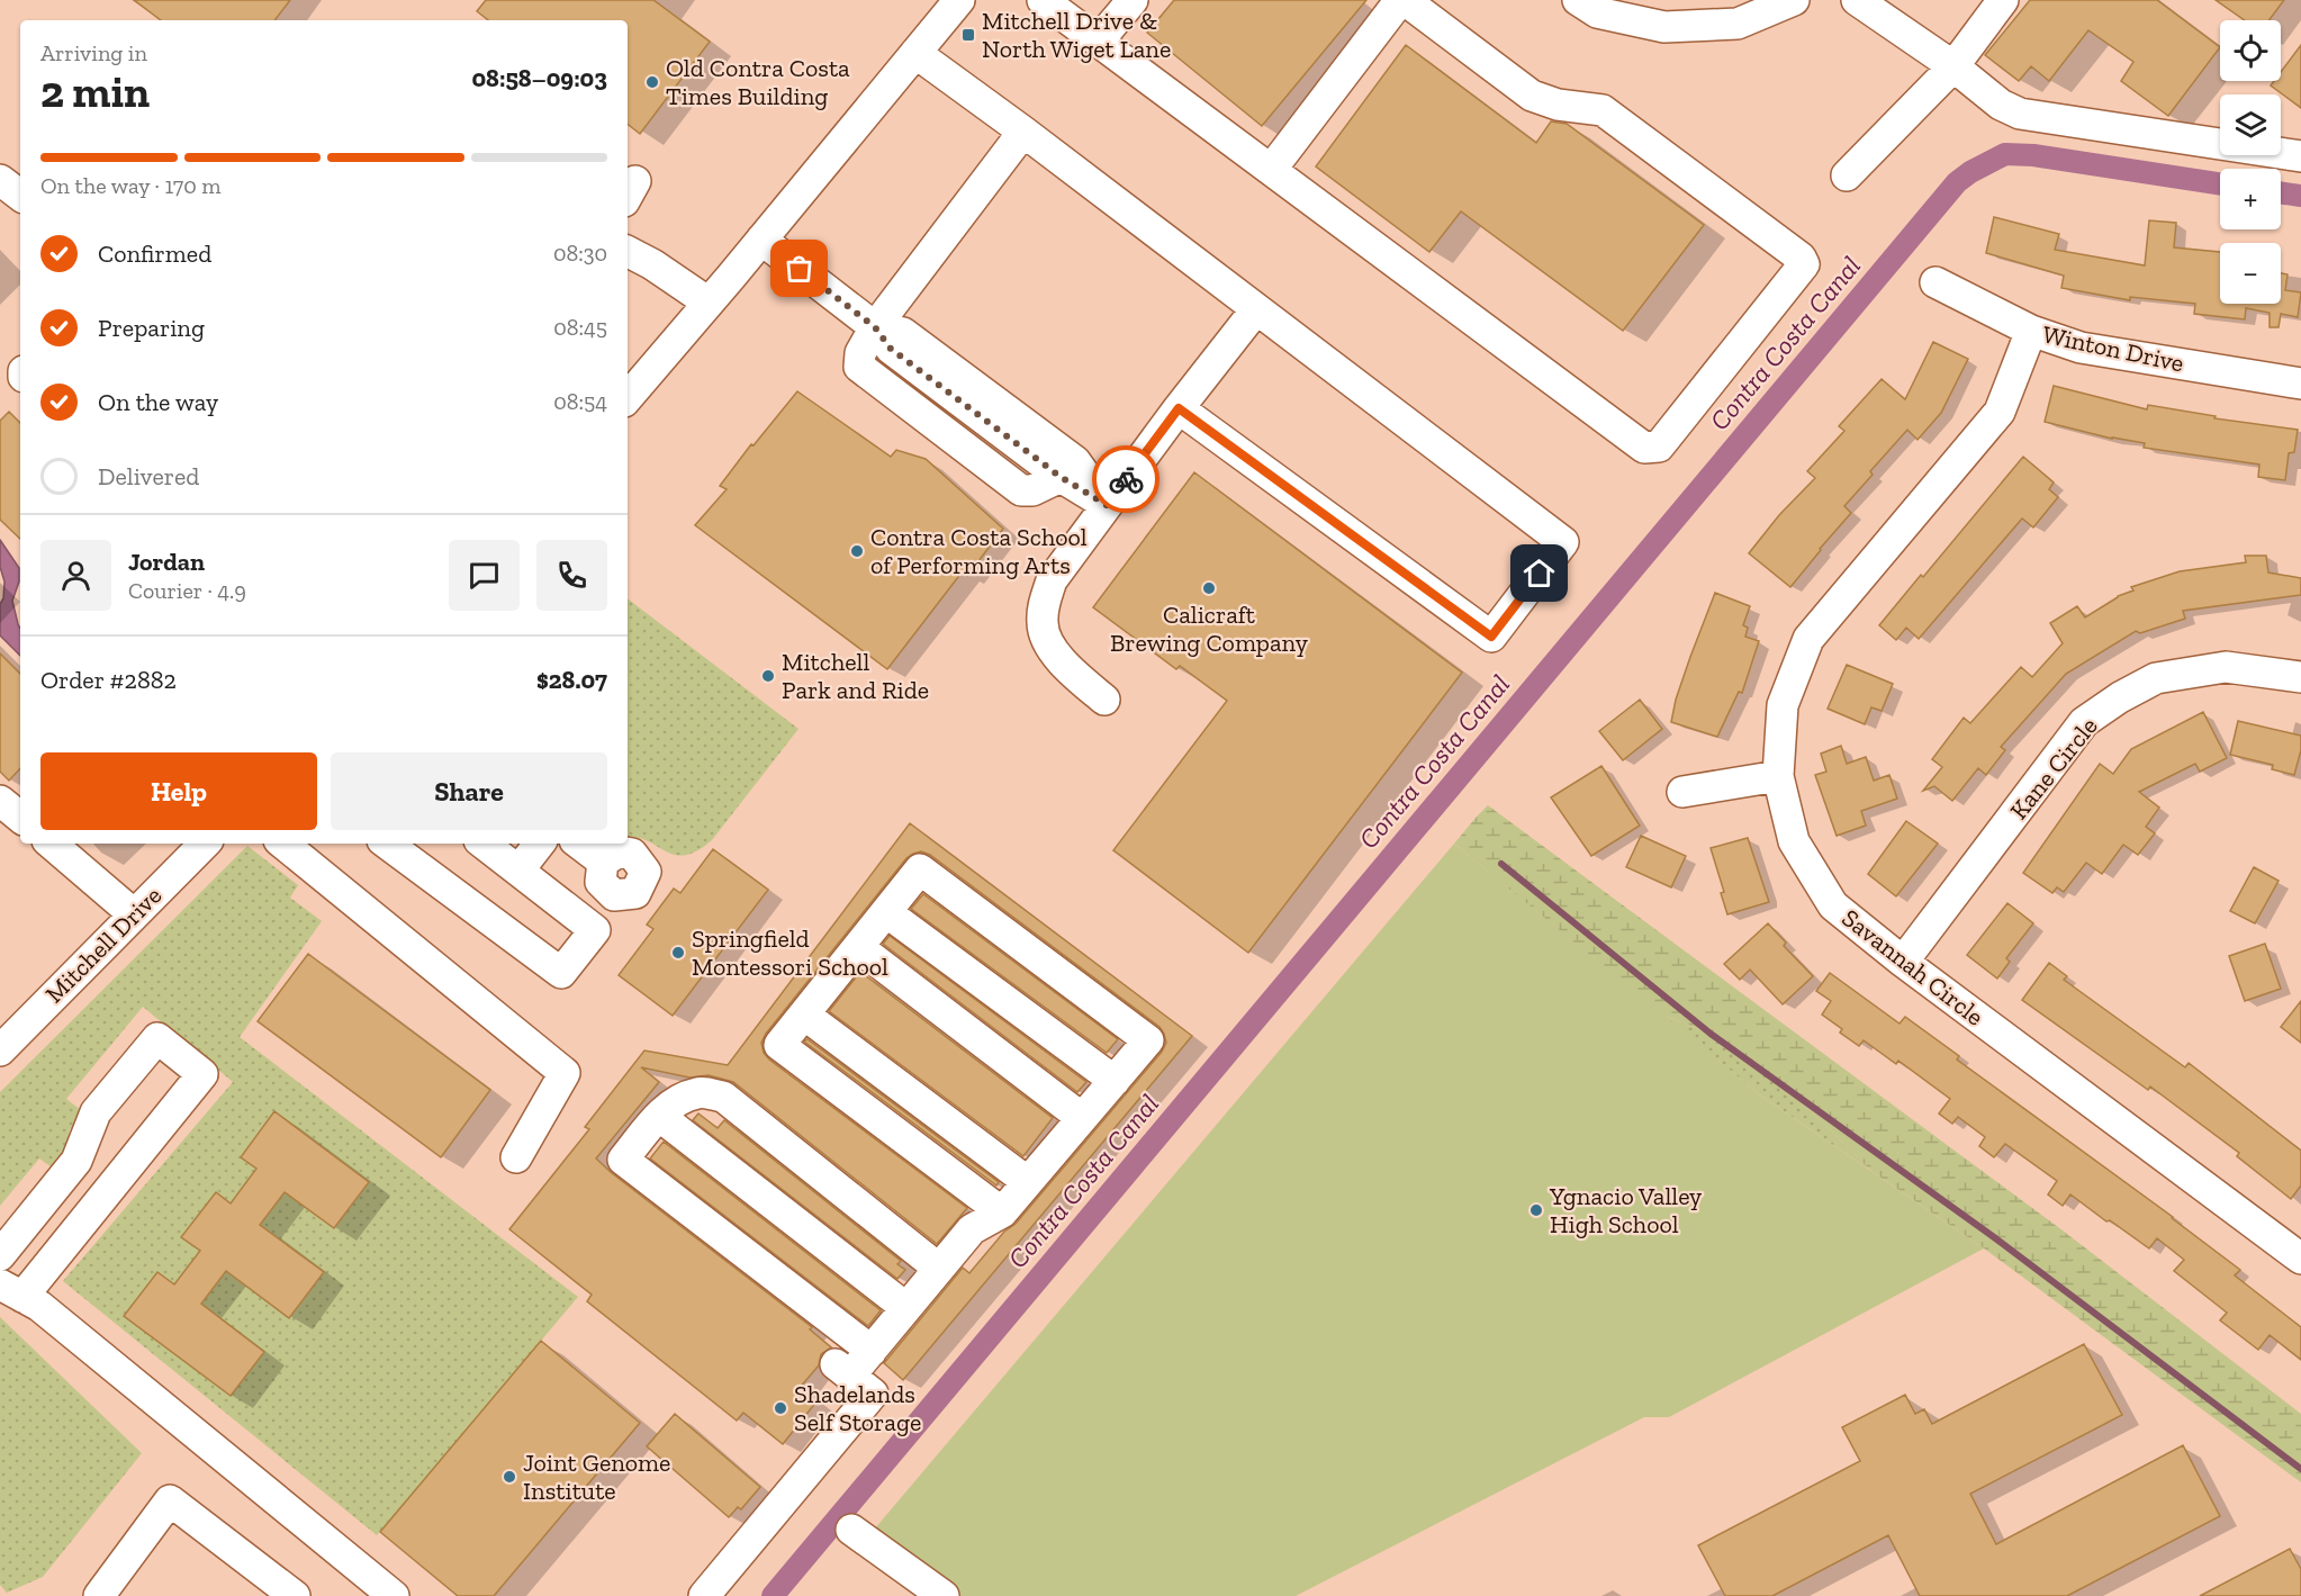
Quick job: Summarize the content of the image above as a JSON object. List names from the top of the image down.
{
  "streets": {
    "street": [
      "Winton Drive",
      "Kane Circle",
      "Mitchell Drive",
      "Savannah Circle"
    ]
  },
  "crossings": [
    ["Winton Drive", "Savannah Circle"],
    ["Kane Circle", "Savannah Circle"]
  ],
  "water": ["Contra Costa Canal"],
  "places": {
    "transit": ["Mitchell Drive & North Wiget Lane"],
    "other": [
      "Old Contra Costa Times Building",
      "Contra Costa School of Performing Arts",
      "Calicraft Brewing Company",
      "Mitchell Park and Ride",
      "Springfield Montessori School",
      "Ygnacio Valley High School",
      "Shadelands Self Storage",
      "Joint Genome Institute"
    ]
  },
  "page": {
    "map_buttons": ["+", "−"],
    "heading": ["2 min", "Arriving in", "08:58–09:03"],
    "panel": [
      "Jordan",
      "Courier · 4.9",
      "Order #2882",
      "$28.07"
    ],
    "bar": "On the way · 170 m",
    "list": [
      ["Confirmed", "08:30"],
      ["Preparing", "08:45"],
      ["On the way", "08:54"],
      "Delivered"
    ],
    "buttons": ["Help", "Share"]
  }
}
